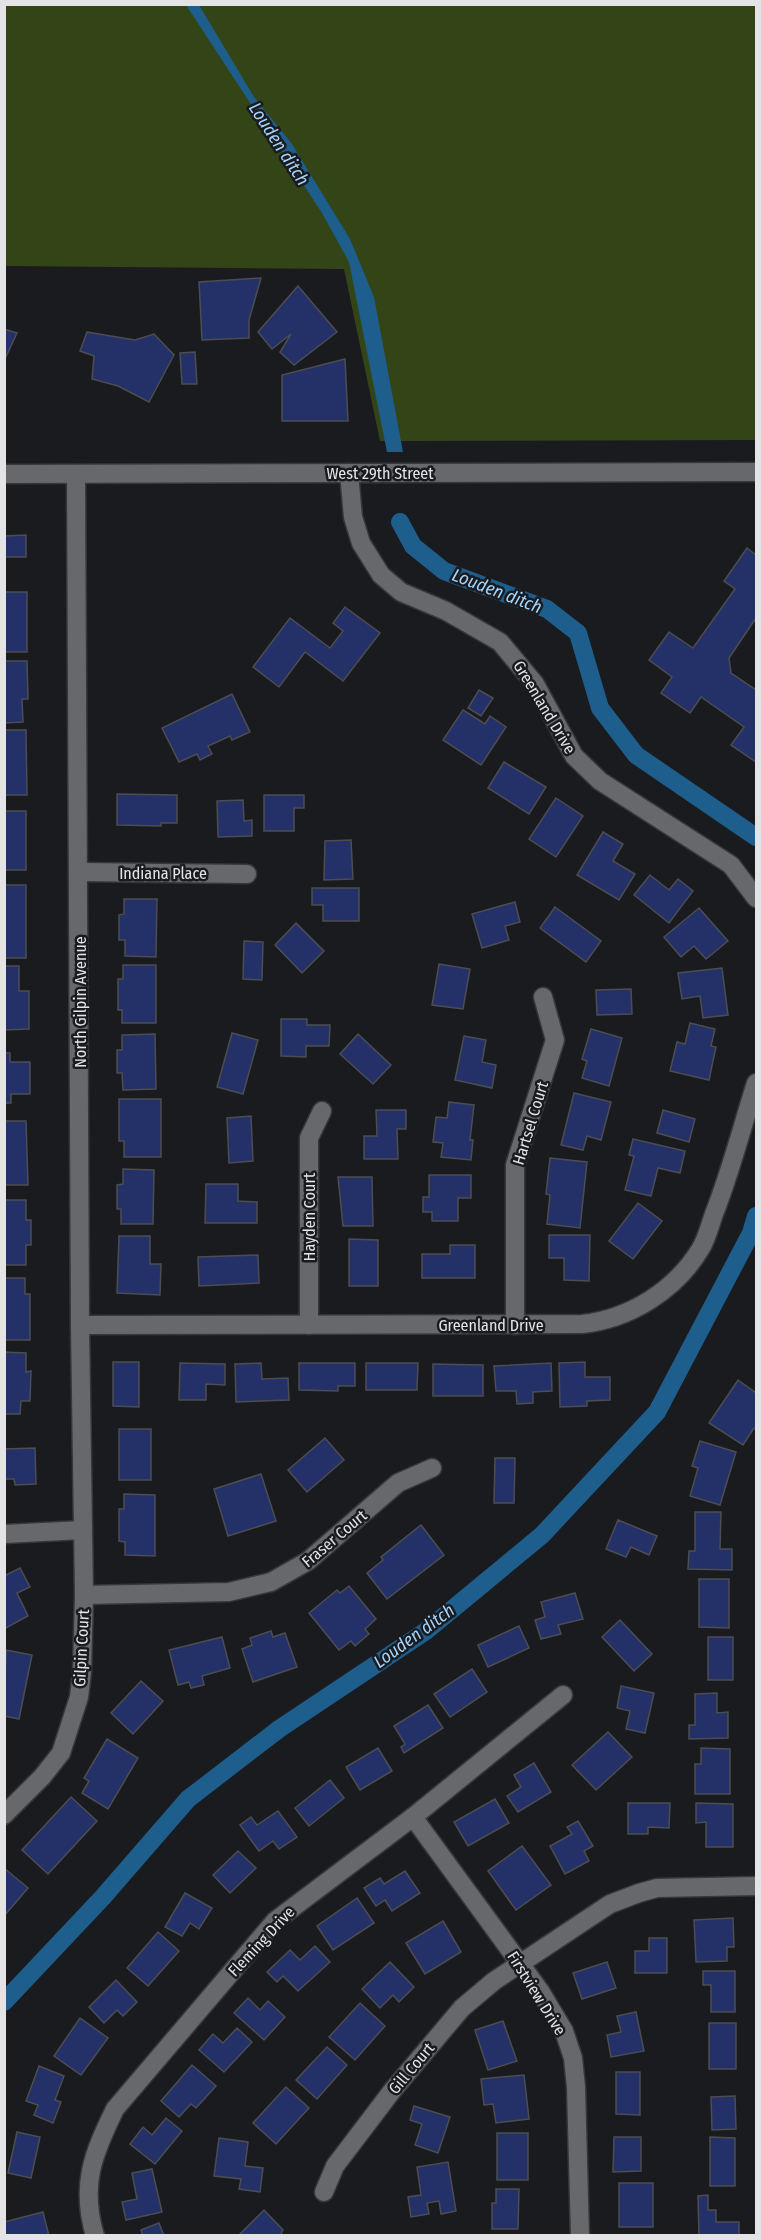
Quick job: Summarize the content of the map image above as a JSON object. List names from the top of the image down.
{
  "streets": {
    "street": [
      "West 29th Street",
      "Greenland Drive",
      "Indiana Place",
      "North Gilpin Avenue",
      "Hartsel Court",
      "Hayden Court",
      "Fraser Court",
      "Gilpin Court",
      "Fleming Drive",
      "Firstview Drive",
      "Gill Court"
    ]
  },
  "crossings": [
    ["West 29th Street", "Greenland Drive"],
    ["West 29th Street", "North Gilpin Avenue"],
    ["Greenland Drive", "North Gilpin Avenue"],
    ["Greenland Drive", "Hartsel Court"],
    ["Greenland Drive", "Hayden Court"],
    ["Indiana Place", "North Gilpin Avenue"],
    ["North Gilpin Avenue", "Gilpin Court"],
    ["Fraser Court", "Gilpin Court"],
    ["Fleming Drive", "Firstview Drive"],
    ["Firstview Drive", "Gill Court"]
  ],
  "water": ["Louden ditch"]
}
